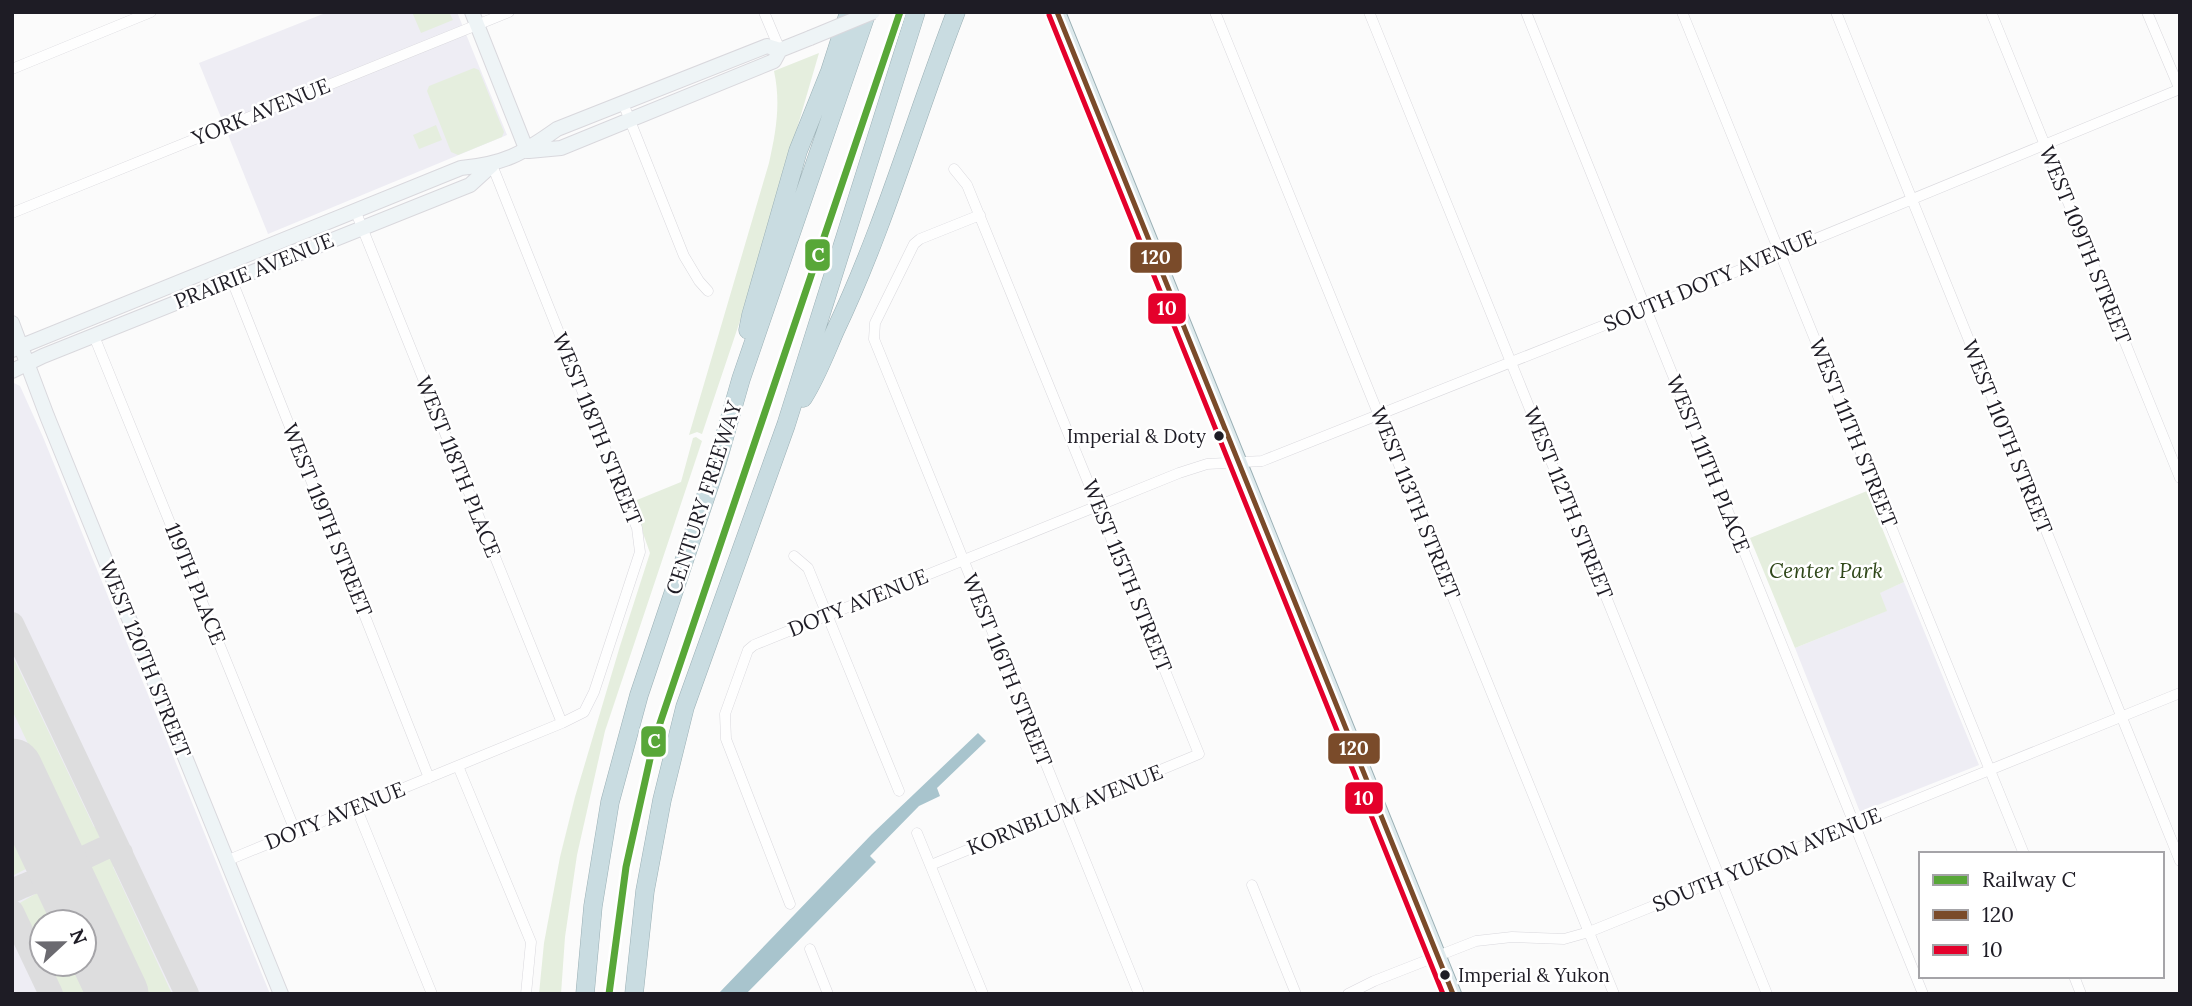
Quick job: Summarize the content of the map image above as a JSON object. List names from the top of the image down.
{
  "streets": {
    "highway": ["CENTURY FREEWAY"],
    "main road": ["PRAIRIE AVENUE", "WEST 120TH STREET"],
    "street": [
      "YORK AVENUE",
      "WEST 109TH STREET",
      "SOUTH DOTY AVENUE",
      "WEST 118TH STREET",
      "WEST 111TH STREET",
      "WEST 110TH STREET",
      "WEST 111TH PLACE",
      "WEST 118TH PLACE",
      "WEST 113TH STREET",
      "WEST 112TH STREET",
      "WEST 119TH STREET",
      "WEST 115TH STREET",
      "119TH PLACE",
      "DOTY AVENUE",
      "WEST 116TH STREET",
      "KORNBLUM AVENUE",
      "SOUTH YUKON AVENUE"
    ]
  },
  "crossings": [
    ["WEST 109TH STREET", "SOUTH DOTY AVENUE"],
    ["PRAIRIE AVENUE", "WEST 118TH STREET"],
    ["PRAIRIE AVENUE", "WEST 118TH PLACE"],
    ["PRAIRIE AVENUE", "WEST 119TH STREET"],
    ["PRAIRIE AVENUE", "119TH PLACE"],
    ["PRAIRIE AVENUE", "WEST 120TH STREET"],
    ["SOUTH DOTY AVENUE", "WEST 111TH STREET"],
    ["SOUTH DOTY AVENUE", "WEST 110TH STREET"],
    ["SOUTH DOTY AVENUE", "WEST 111TH PLACE"],
    ["SOUTH DOTY AVENUE", "WEST 113TH STREET"],
    ["SOUTH DOTY AVENUE", "WEST 112TH STREET"],
    ["SOUTH DOTY AVENUE", "DOTY AVENUE"],
    ["WEST 118TH STREET", "WEST 118TH PLACE"],
    ["WEST 118TH STREET", "DOTY AVENUE"],
    ["WEST 111TH STREET", "SOUTH YUKON AVENUE"],
    ["WEST 110TH STREET", "SOUTH YUKON AVENUE"],
    ["WEST 111TH PLACE", "SOUTH YUKON AVENUE"],
    ["WEST 118TH PLACE", "DOTY AVENUE"],
    ["WEST 113TH STREET", "SOUTH YUKON AVENUE"],
    ["WEST 112TH STREET", "SOUTH YUKON AVENUE"],
    ["WEST 119TH STREET", "DOTY AVENUE"],
    ["WEST 115TH STREET", "DOTY AVENUE"],
    ["WEST 115TH STREET", "WEST 116TH STREET"],
    ["WEST 115TH STREET", "KORNBLUM AVENUE"],
    ["119TH PLACE", "DOTY AVENUE"],
    ["DOTY AVENUE", "WEST 120TH STREET"],
    ["DOTY AVENUE", "WEST 116TH STREET"],
    ["WEST 116TH STREET", "KORNBLUM AVENUE"]
  ],
  "parks": ["Center Park"],
  "places": ["Imperial & Doty", "Imperial & Yukon"],
  "lines": ["rail line C", "transit line 120", "transit line 10"],
  "legend": ["Railway C", "120", "10"],
  "north": "right"
}
